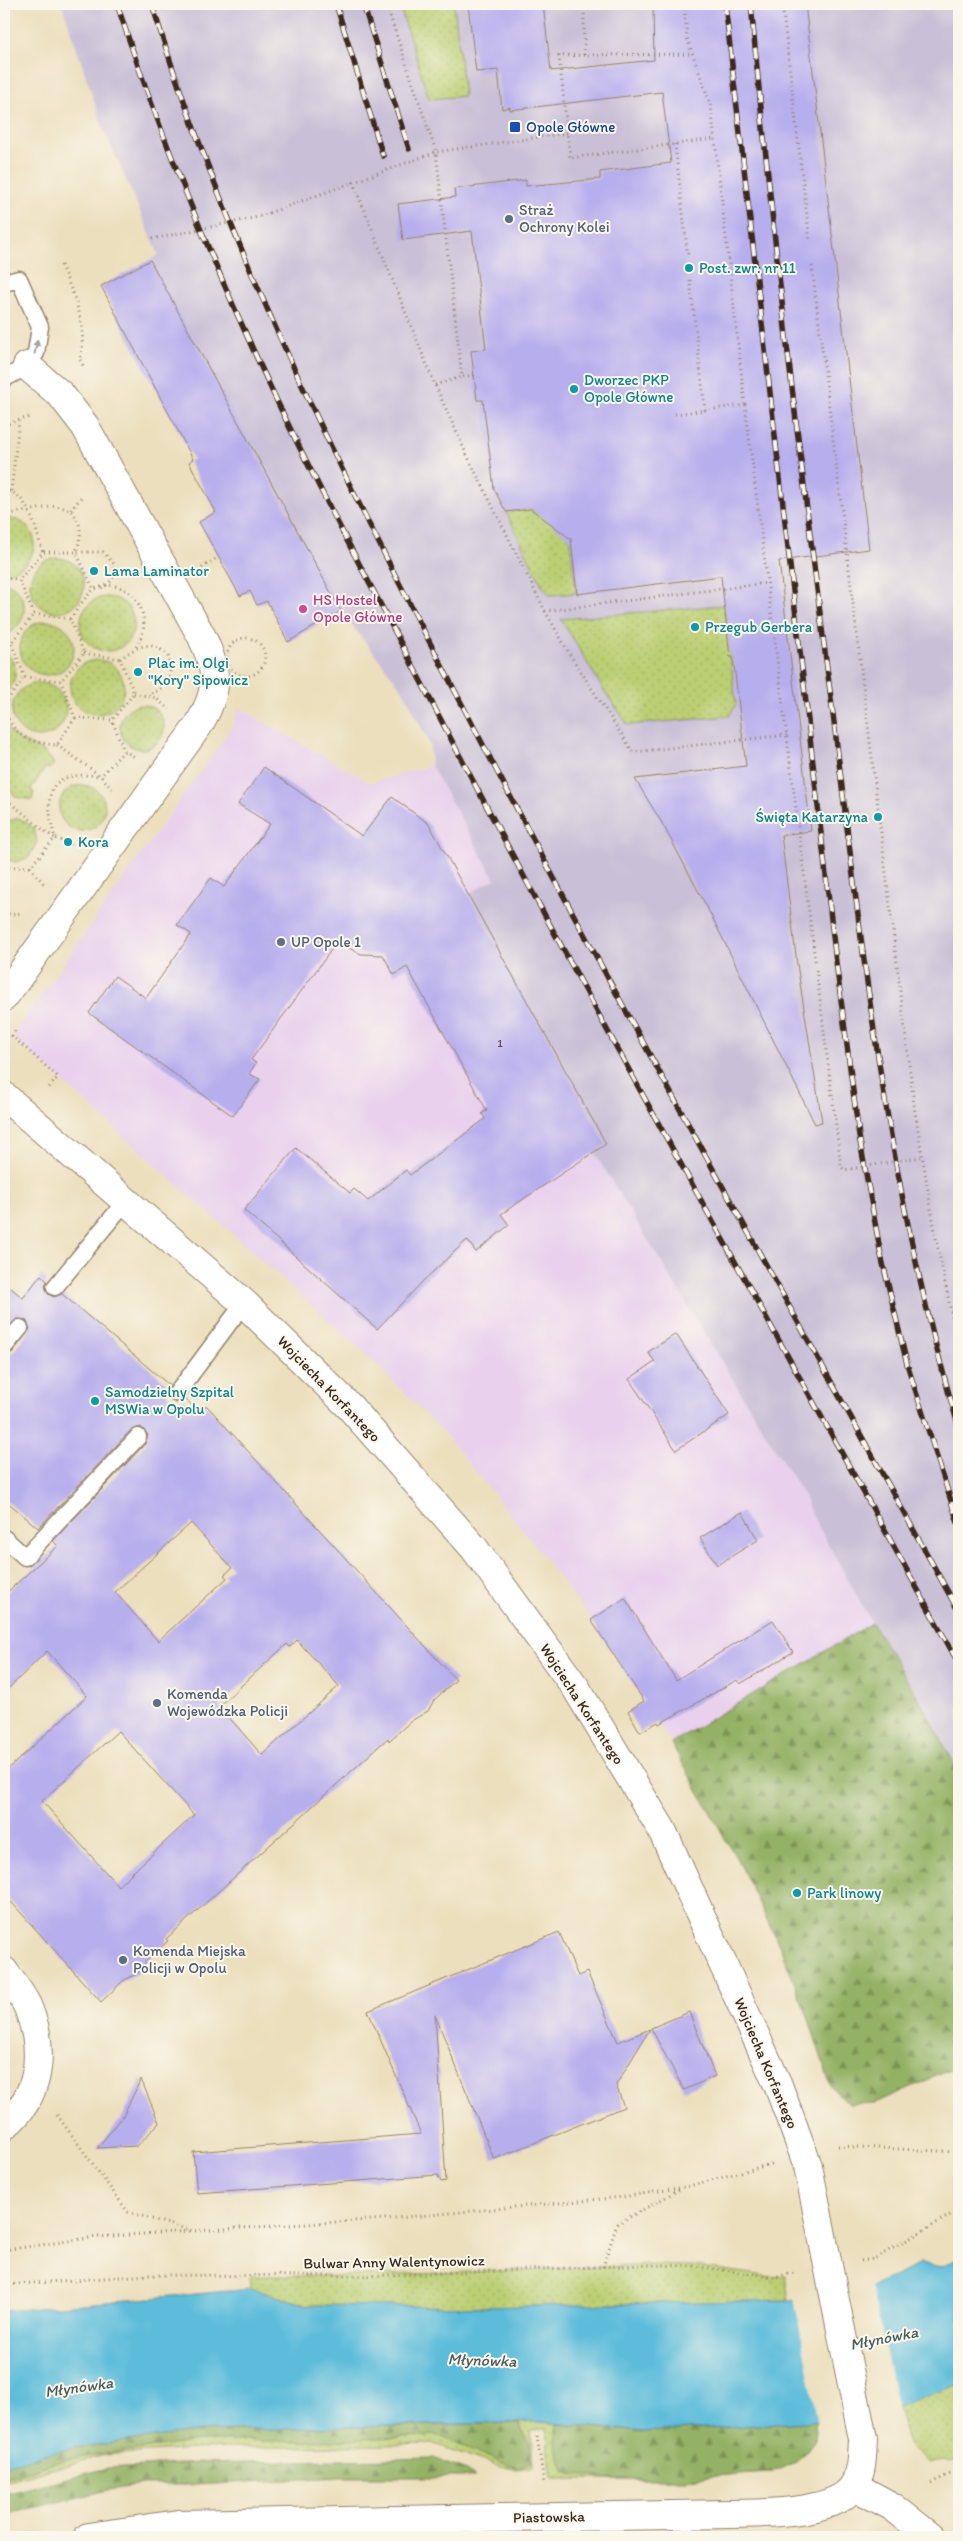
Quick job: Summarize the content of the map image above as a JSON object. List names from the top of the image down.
{
  "streets": {
    "street": ["Wojciecha Korfantego", "Piastowska"],
    "path": ["Bulwar Anny Walentynowicz"]
  },
  "crossings": [
    ["Wojciecha Korfantego", "Piastowska"]
  ],
  "water": ["Młynówka"],
  "places": {
    "transit": ["Opole Główne"],
    "other": [
      "Straż Ochrony Kolei",
      "Post. zwr. nr 11",
      "Dworzec PKP Opole Główne",
      "Lama Laminator",
      "HS Hostel Opole Główne",
      "Przegub Gerbera",
      "Plac im. Olgi \"Kory\" Sipowicz",
      "Święta Katarzyna",
      "Kora",
      "UP Opole 1",
      "Samodzielny Szpital MSWia w Opolu",
      "Komenda Wojewódzka Policji",
      "Park linowy",
      "Komenda Miejska Policji w Opolu"
    ]
  },
  "house_numbers": ["1"]
}
